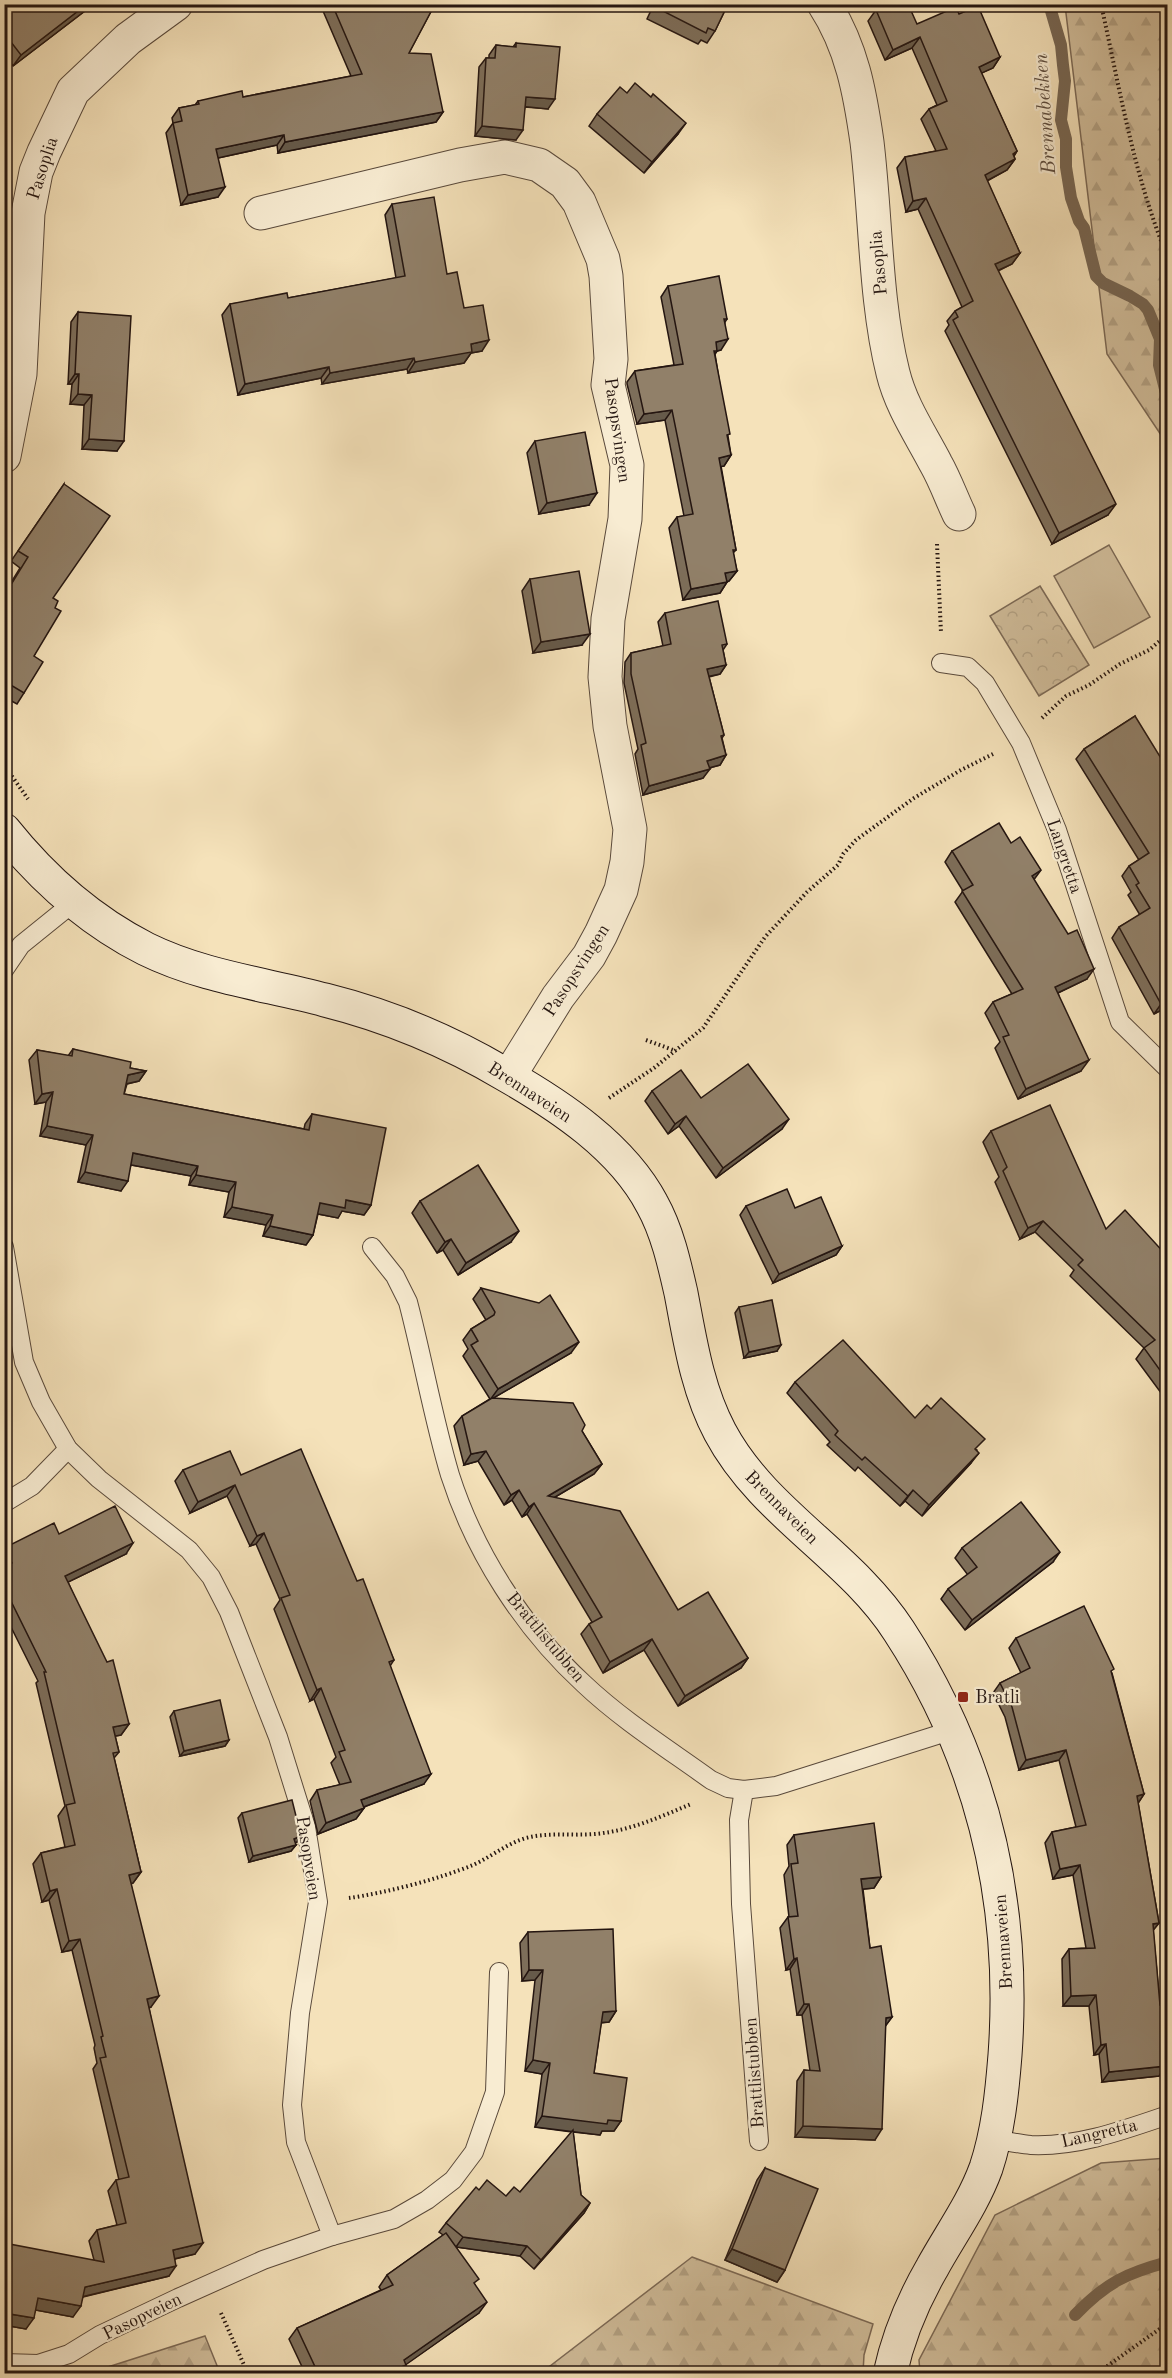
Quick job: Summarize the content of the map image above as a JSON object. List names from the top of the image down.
{
  "streets": {
    "street": ["Pasoplia", "Pasopsvingen", "Brennaveien"],
    "lane": ["Langretta", "Brattlistubben", "Pasopveien"]
  },
  "crossings": [
    ["Pasopsvingen", "Brennaveien"],
    ["Langretta", "Brennaveien"]
  ],
  "water": ["Brennabekken"],
  "places": {
    "transit": ["Bratli"]
  }
}
